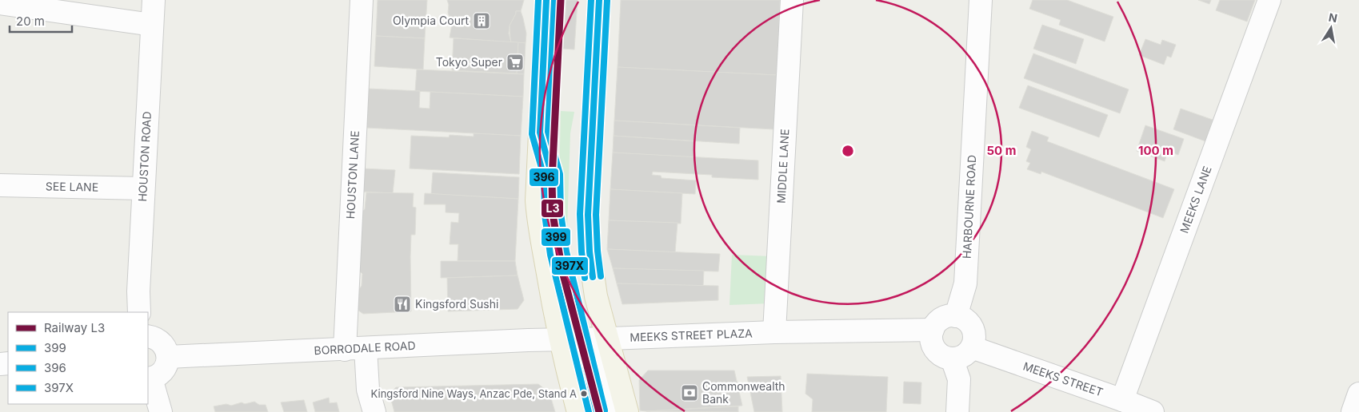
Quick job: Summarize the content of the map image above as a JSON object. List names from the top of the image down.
{
  "streets": {
    "street": [
      "HOUSTON ROAD",
      "MIDDLE LANE",
      "HOUSTON LANE",
      "SEE LANE",
      "MEEKS LANE",
      "HARBOURNE ROAD",
      "MEEKS STREET PLAZA",
      "BORRODALE ROAD",
      "MEEKS STREET"
    ]
  },
  "crossings": [
    ["HOUSTON ROAD", "SEE LANE"],
    ["MIDDLE LANE", "MEEKS STREET PLAZA"],
    ["HOUSTON LANE", "BORRODALE ROAD"],
    ["MEEKS LANE", "MEEKS STREET"],
    ["HARBOURNE ROAD", "MEEKS STREET"],
    ["MEEKS STREET PLAZA", "BORRODALE ROAD"]
  ],
  "places": {
    "building": ["Olympia Court"],
    "supermarket": ["Tokyo Super"],
    "restaurant": ["Kingsford Sushi"],
    "bank": ["Commonwealth Bank"],
    "other": ["Kingsford Nine Ways, Anzac Pde, Stand A"]
  },
  "lines": [
    "rail line L3",
    "transit line 399",
    "transit line 396",
    "transit line 397X"
  ],
  "legend": [
    "Railway L3",
    "399",
    "396",
    "397X"
  ],
  "scale_bar": "20 m",
  "north": "top",
  "rings": ["50 m", "100 m"]
}
